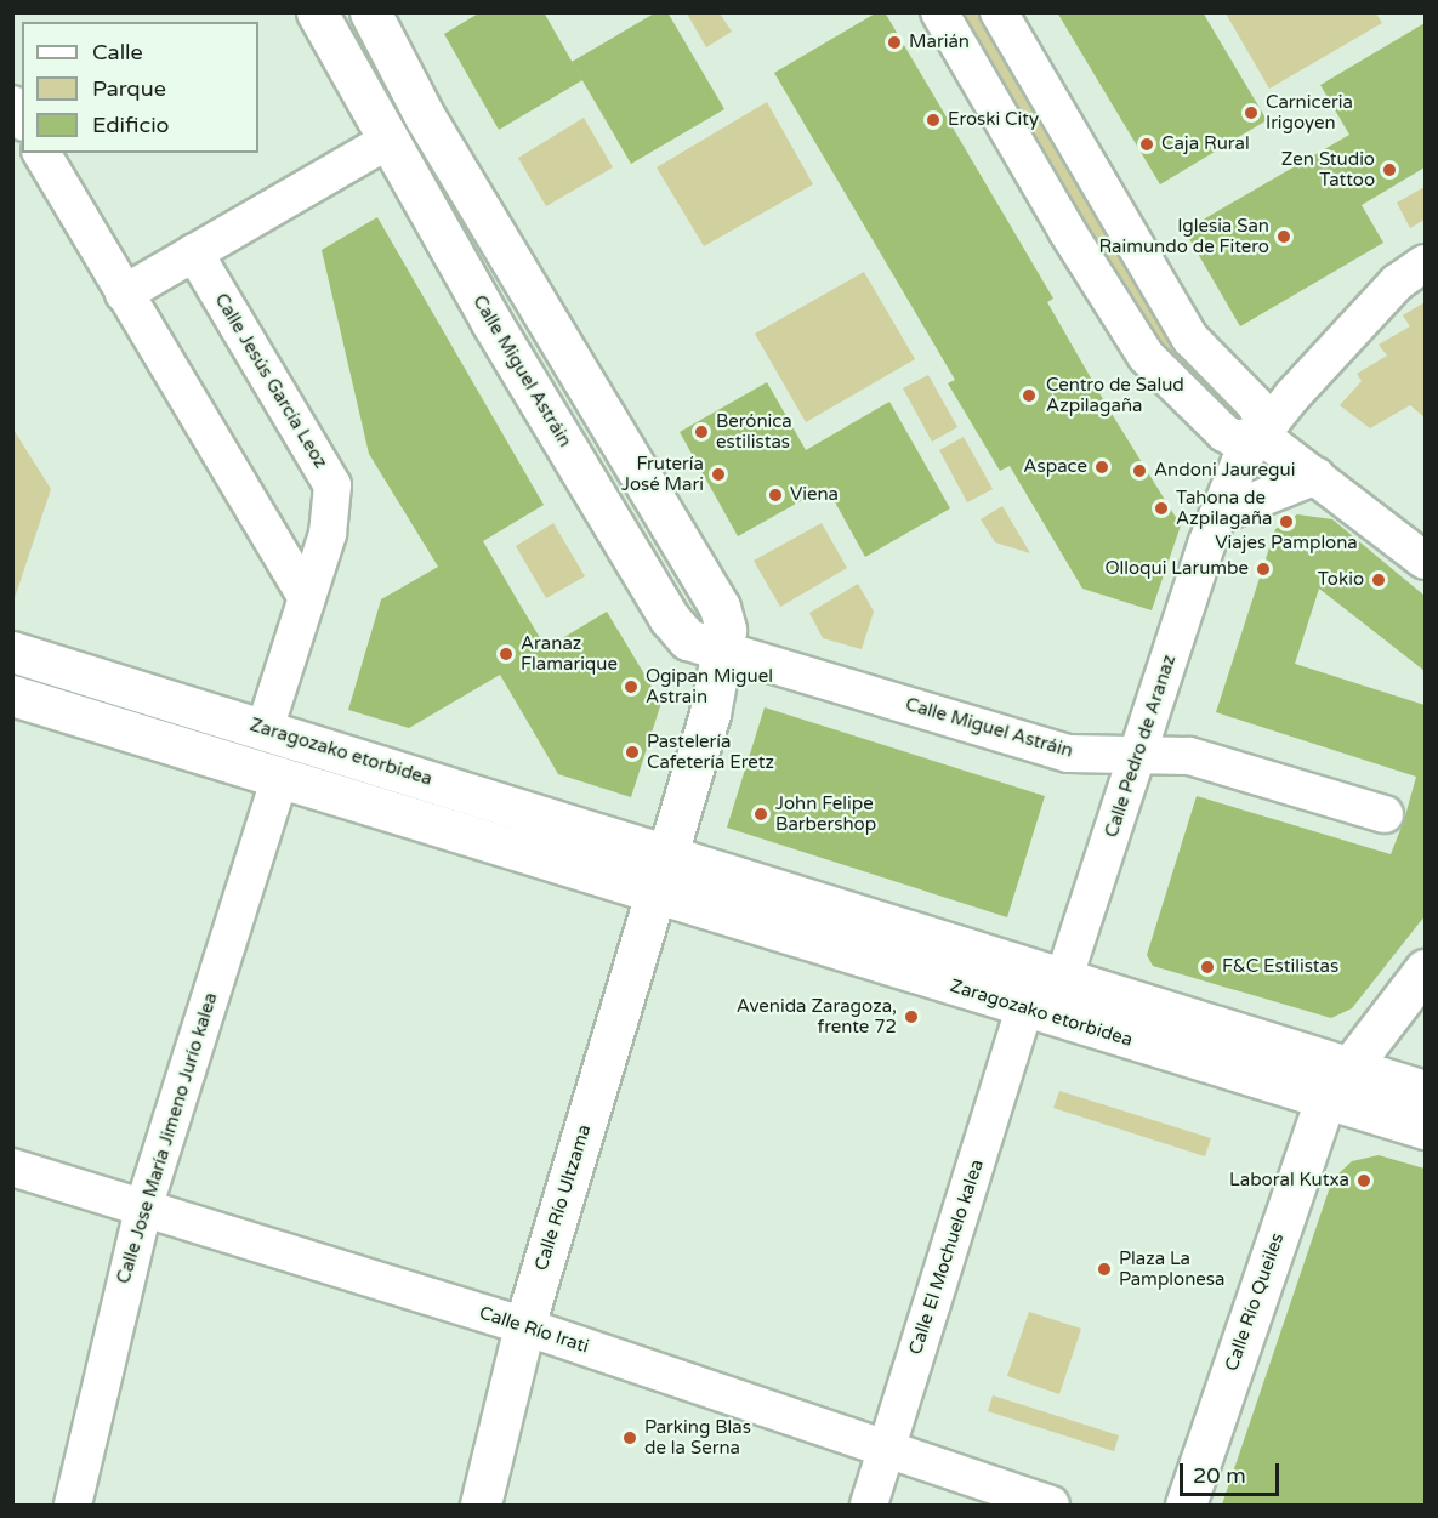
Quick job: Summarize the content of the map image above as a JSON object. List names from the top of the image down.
{
  "streets": {
    "main road": [
      "Calle Miguel Astráin",
      "Zaragozako etorbidea",
      "Calle Río Ultzama",
      "Calle Río Queiles"
    ],
    "street": [
      "Calle Jesús García Leoz",
      "Calle Pedro de Aranaz",
      "Calle Jose María Jimeno Jurío kalea",
      "Calle El Mochuelo kalea",
      "Calle Río Irati"
    ]
  },
  "crossings": [
    ["Calle Miguel Astráin", "Calle Pedro de Aranaz"],
    ["Calle Jesús García Leoz", "Zaragozako etorbidea"],
    ["Calle Pedro de Aranaz", "Zaragozako etorbidea"],
    ["Zaragozako etorbidea", "Calle Jose María Jimeno Jurío kalea"],
    ["Zaragozako etorbidea", "Calle Río Ultzama"],
    ["Zaragozako etorbidea", "Calle El Mochuelo kalea"],
    ["Zaragozako etorbidea", "Calle Río Queiles"],
    ["Calle Jose María Jimeno Jurío kalea", "Calle Río Irati"],
    ["Calle Río Ultzama", "Calle Río Irati"],
    ["Calle El Mochuelo kalea", "Calle Río Irati"]
  ],
  "places": [
    "Marián",
    "Carniceria Irigoyen",
    "Eroski City",
    "Caja Rural",
    "Zen Studio Tattoo",
    "Iglesia San Raimundo de Fitero",
    "Centro de Salud Azpilagaña",
    "Berónica estilistas",
    "Aspace",
    "Andoni Jauregui",
    "Frutería José Mari",
    "Viena",
    "Tahona de Azpilagaña",
    "Viajes Pamplona",
    "Olloqui Larumbe",
    "Tokio",
    "Aranaz Flamarique",
    "Ogipan Miguel Astrain",
    "Pastelería Cafetería Eretz",
    "John Felipe Barbershop",
    "F&C Estilistas",
    "Avenida Zaragoza, frente 72",
    "Laboral Kutxa",
    "Plaza La Pamplonesa",
    "Parking Blas de la Serna"
  ],
  "legend": ["Calle", "Parque", "Edificio"],
  "scale_bar": "20 m"
}
